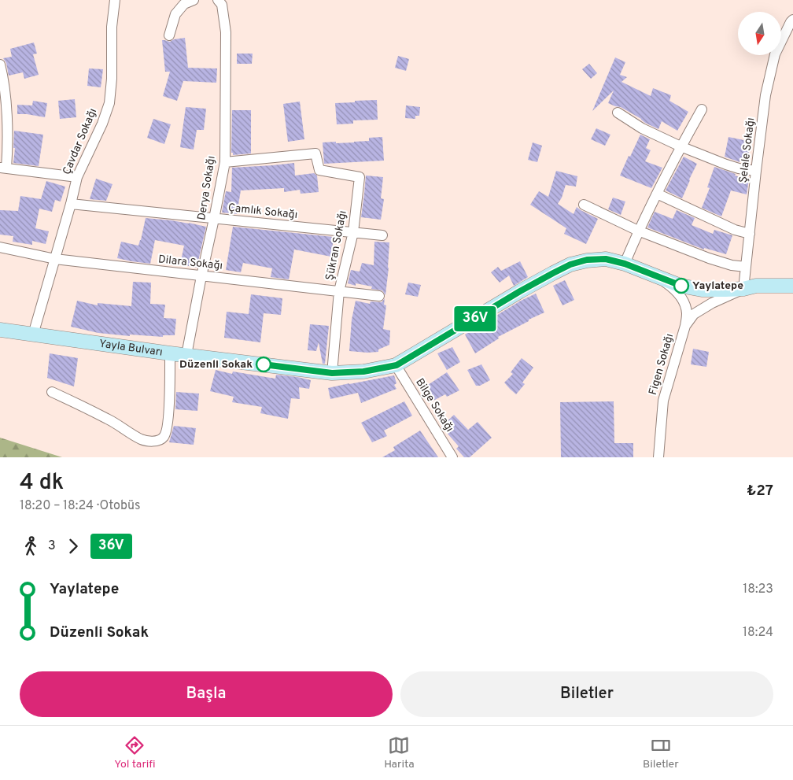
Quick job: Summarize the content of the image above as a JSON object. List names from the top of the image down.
{
  "streets": {
    "main road": ["Yayla Bulvarı"],
    "street": [
      "Çavdar Sokağı",
      "Şelale Sokağı",
      "Derya Sokağı",
      "Çamlık Sokağı",
      "Şükran Sokağı",
      "Dilara Sokağı",
      "Figen Sokağı",
      "Bilge Sokağı"
    ]
  },
  "crossings": [
    ["Çavdar Sokağı", "Çamlık Sokağı"],
    ["Çavdar Sokağı", "Dilara Sokağı"],
    ["Çavdar Sokağı", "Yayla Bulvarı"],
    ["Şelale Sokağı", "Yayla Bulvarı"],
    ["Derya Sokağı", "Çamlık Sokağı"],
    ["Derya Sokağı", "Şükran Sokağı"],
    ["Derya Sokağı", "Dilara Sokağı"],
    ["Derya Sokağı", "Yayla Bulvarı"],
    ["Çamlık Sokağı", "Şükran Sokağı"],
    ["Şükran Sokağı", "Dilara Sokağı"],
    ["Şükran Sokağı", "Yayla Bulvarı"],
    ["Yayla Bulvarı", "Bilge Sokağı"]
  ],
  "places": ["Yaylatepe", "Düzenli Sokak"],
  "lines": ["bus line 36V"],
  "north": "bottom",
  "page": {
    "on_map": "36V",
    "heading": ["4 dk", "18:20 – 18:24 · Otobüs", "₺27"],
    "legs": ["3", "36V"],
    "list": [
      {
        "name": "Yaylatepe",
        "value": "18:23"
      },
      {
        "name": "Düzenli Sokak",
        "value": "18:24"
      }
    ],
    "buttons": ["Başla", "Biletler"],
    "tabs": ["Yol tarifi", "Harita", "Biletler"]
  }
}
